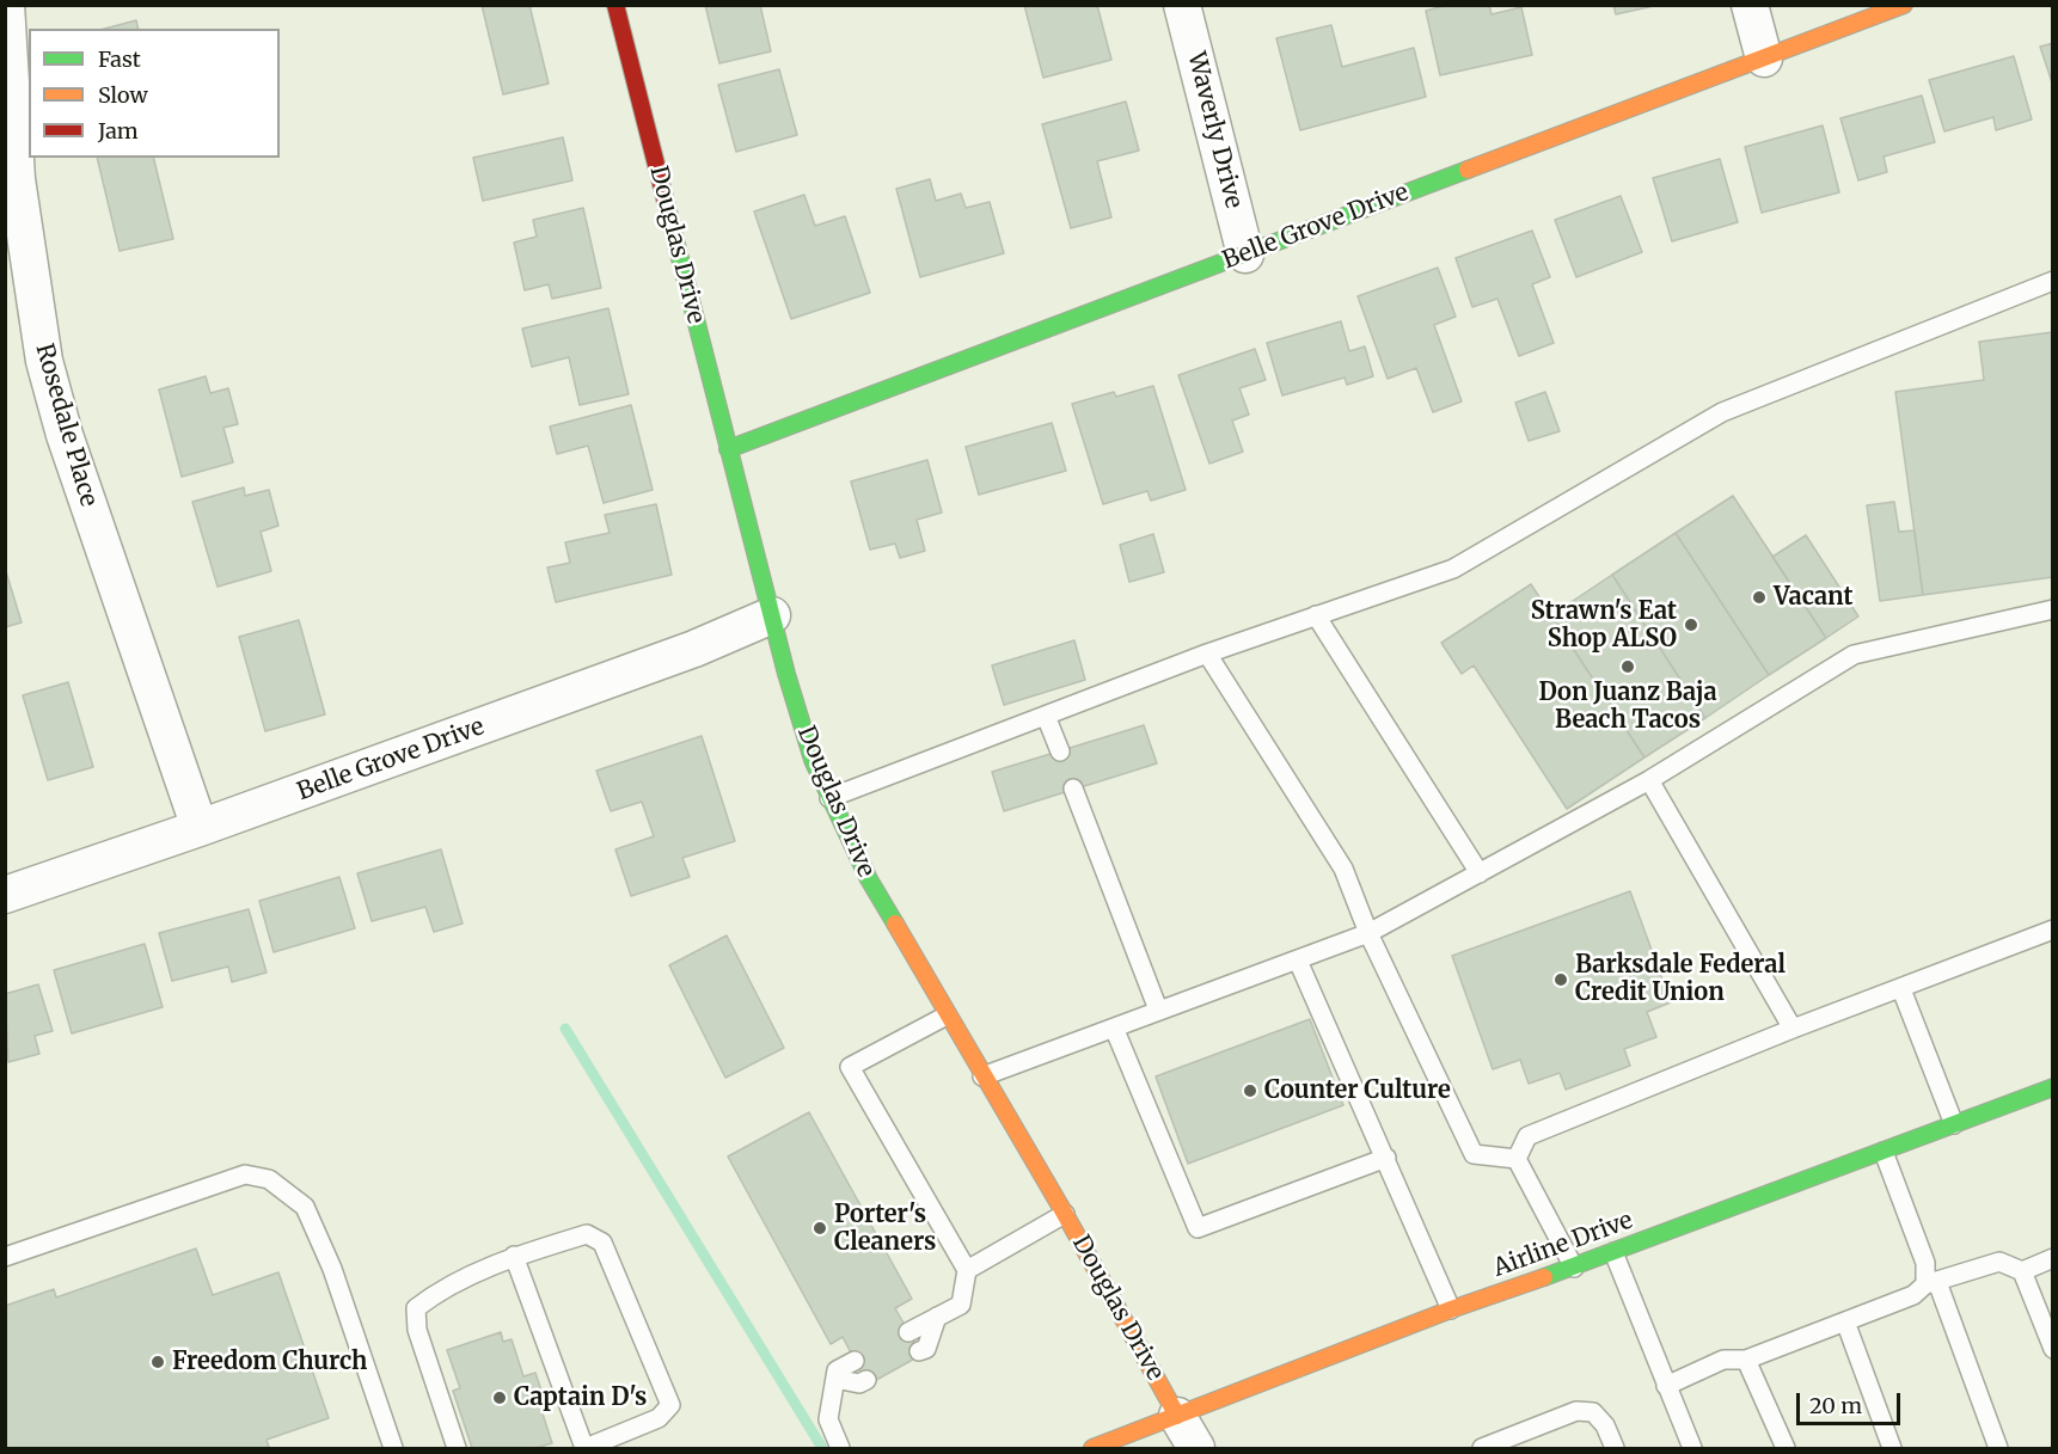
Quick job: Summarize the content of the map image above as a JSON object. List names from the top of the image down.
{
  "streets": {
    "street": [
      "Waverly Drive",
      "Belle Grove Drive",
      "Douglas Drive",
      "Rosedale Place",
      "Airline Drive"
    ]
  },
  "crossings": [
    ["Waverly Drive", "Belle Grove Drive"],
    ["Belle Grove Drive", "Douglas Drive"],
    ["Belle Grove Drive", "Rosedale Place"],
    ["Douglas Drive", "Airline Drive"]
  ],
  "places": [
    "Vacant",
    "Strawn's Eat Shop ALSO",
    "Don Juanz Baja Beach Tacos",
    "Barksdale Federal Credit Union",
    "Counter Culture",
    "Porter's Cleaners",
    "Freedom Church",
    "Captain D's"
  ],
  "legend": ["Fast", "Slow", "Jam"],
  "scale_bar": "20 m"
}
